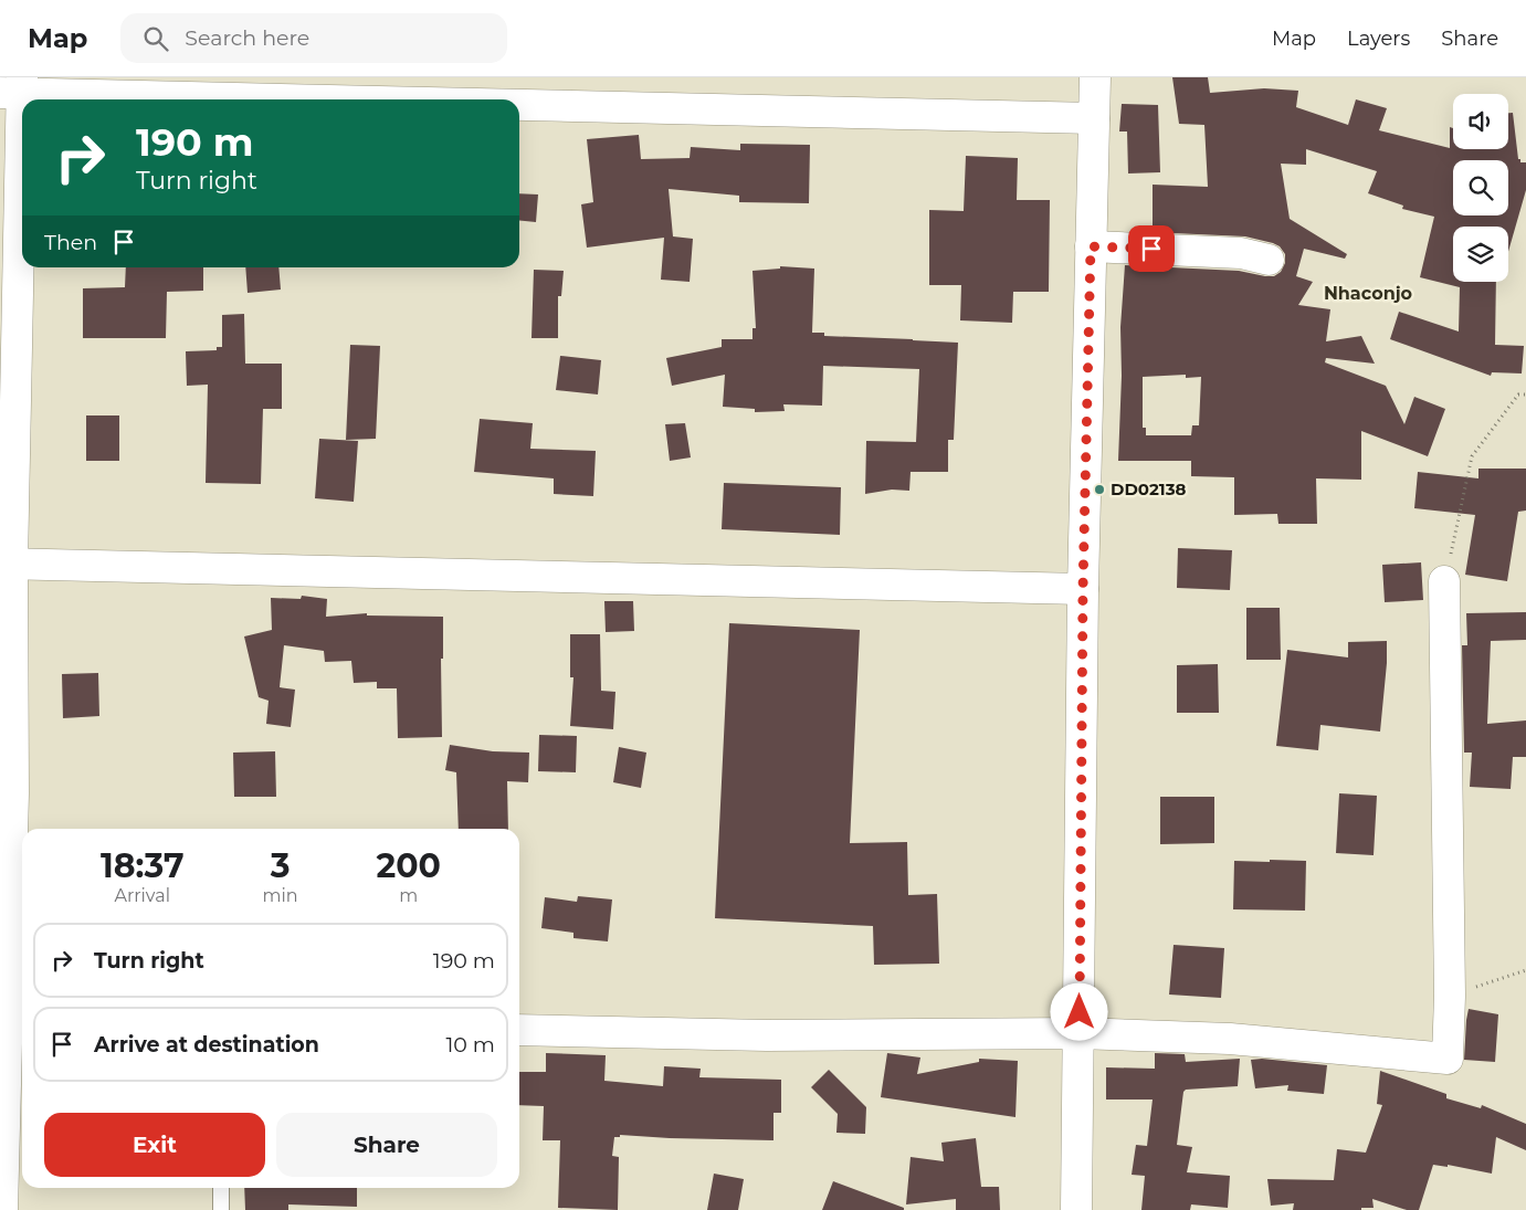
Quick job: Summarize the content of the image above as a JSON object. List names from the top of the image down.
{
  "districts": ["Nhaconjo"],
  "places": ["DD02138"],
  "page": {
    "header": "Map",
    "search": "Search here",
    "nav": ["Map", "Layers", "Share"],
    "turn": ["190 m", "Turn right"],
    "then": "Then",
    "eta": [
      "18:37",
      "Arrival",
      "3",
      "min",
      "200",
      "m"
    ],
    "list": [
      {
        "name": "Turn right",
        "value": "190 m"
      },
      {
        "name": "Arrive at destination",
        "value": "10 m"
      }
    ],
    "buttons": ["Exit", "Share"]
  }
}
